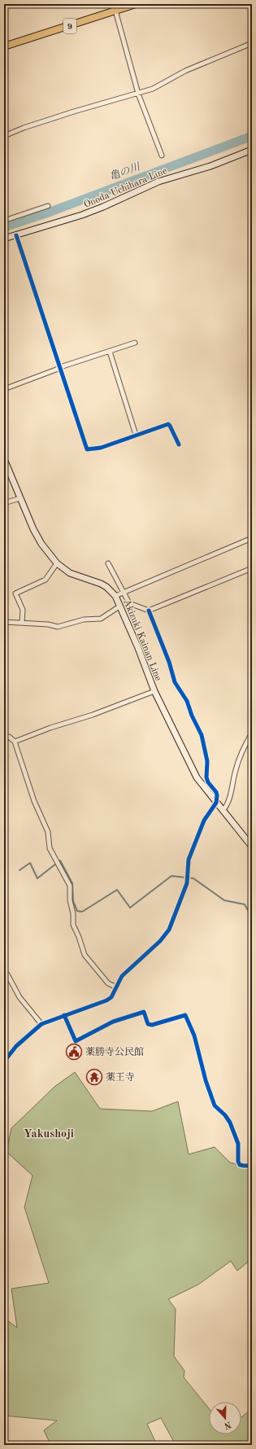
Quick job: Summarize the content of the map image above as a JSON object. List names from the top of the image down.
{
  "streets": {
    "main road": ["9", "Onoda Uchihara Line", "Akizuki Kainan Line"]
  },
  "districts": ["Yakushoji"],
  "water": ["亀の川"],
  "places": {
    "public building": ["薬勝寺公民館"],
    "temple": ["薬王寺"]
  },
  "north": "bottom"
}
